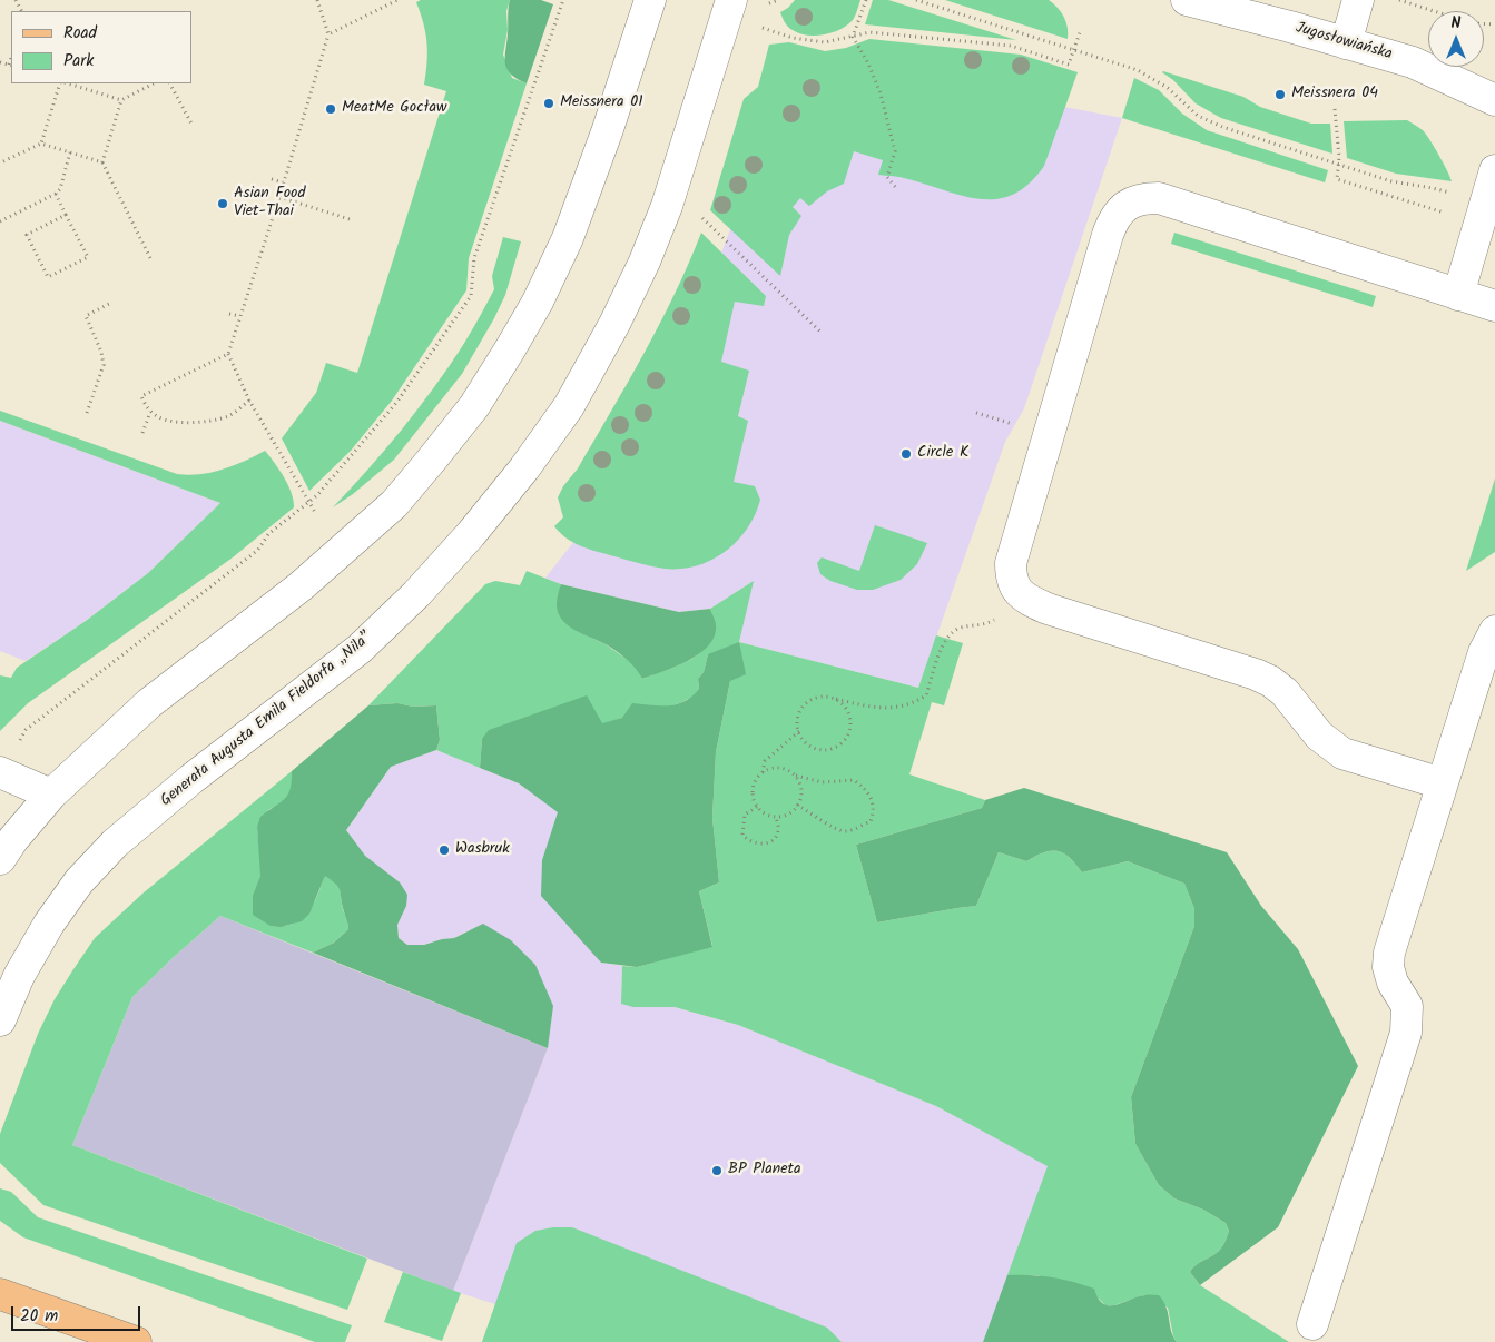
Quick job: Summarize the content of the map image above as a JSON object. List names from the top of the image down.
{
  "streets": {
    "street": ["Jugosłowiańska", "Generała Augusta Emila Fieldorfa „Nila”"]
  },
  "places": [
    "Meissnera 04",
    "Meissnera 01",
    "MeatMe Gocław",
    "Asian Food Viet-Thai",
    "Circle K",
    "Wasbruk",
    "BP Planeta"
  ],
  "legend": ["Road", "Park"],
  "scale_bar": "20 m",
  "north": "top"
}
